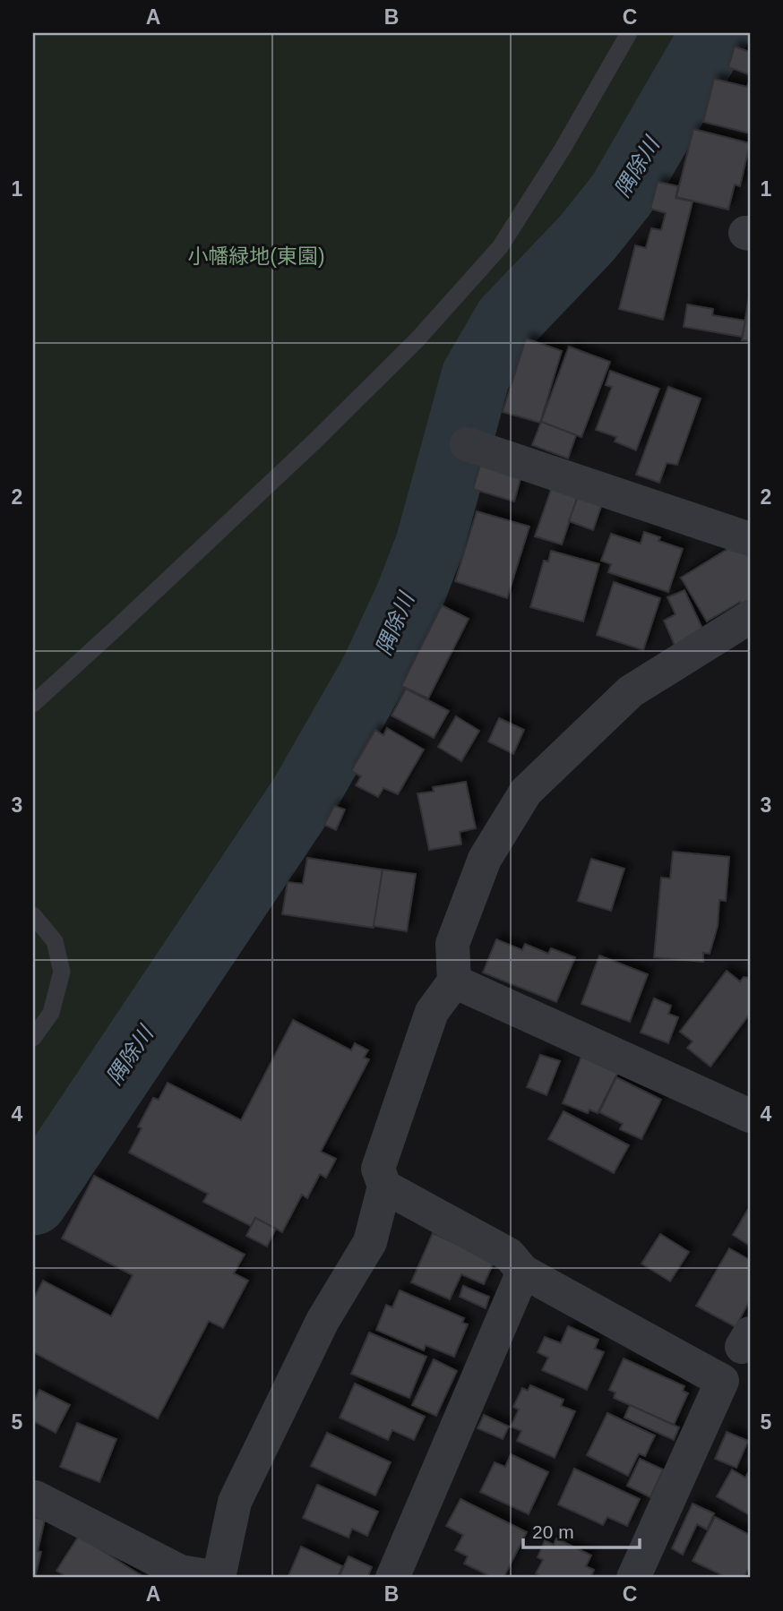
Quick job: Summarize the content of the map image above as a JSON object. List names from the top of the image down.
{
  "water": ["隅除川"],
  "parks": ["小幡緑地(東園)"],
  "scale_bar": "20 m",
  "grid": {
    "columns": ["A", "B", "C"],
    "rows": [
      "1",
      "2",
      "3",
      "4",
      "5"
    ]
  }
}
